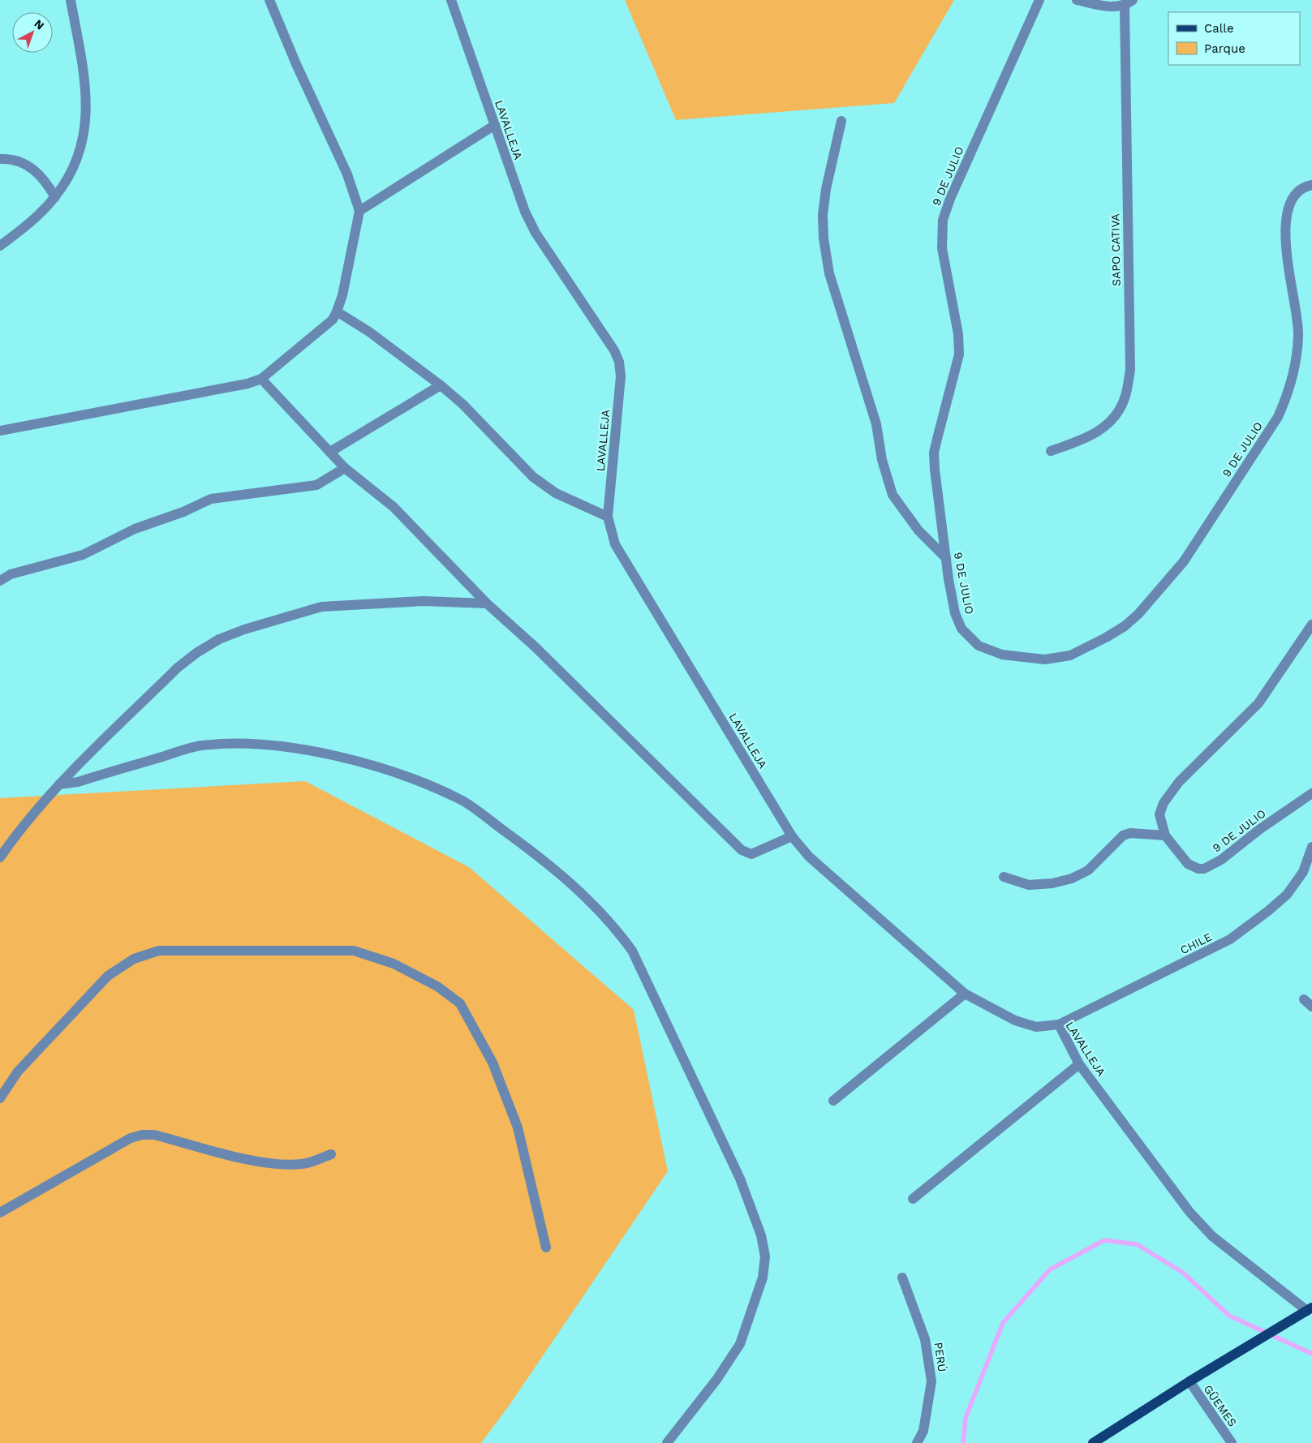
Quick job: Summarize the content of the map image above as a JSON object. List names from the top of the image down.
{
  "streets": {
    "street": [
      "LAVALLEJA",
      "9 DE JULIO",
      "SAPO CATIVA",
      "CHILE",
      "PERÚ",
      "GÜEMES"
    ]
  },
  "crossings": [
    ["LAVALLEJA", "CHILE"]
  ],
  "legend": ["Calle", "Parque"],
  "north": "top right"
}
